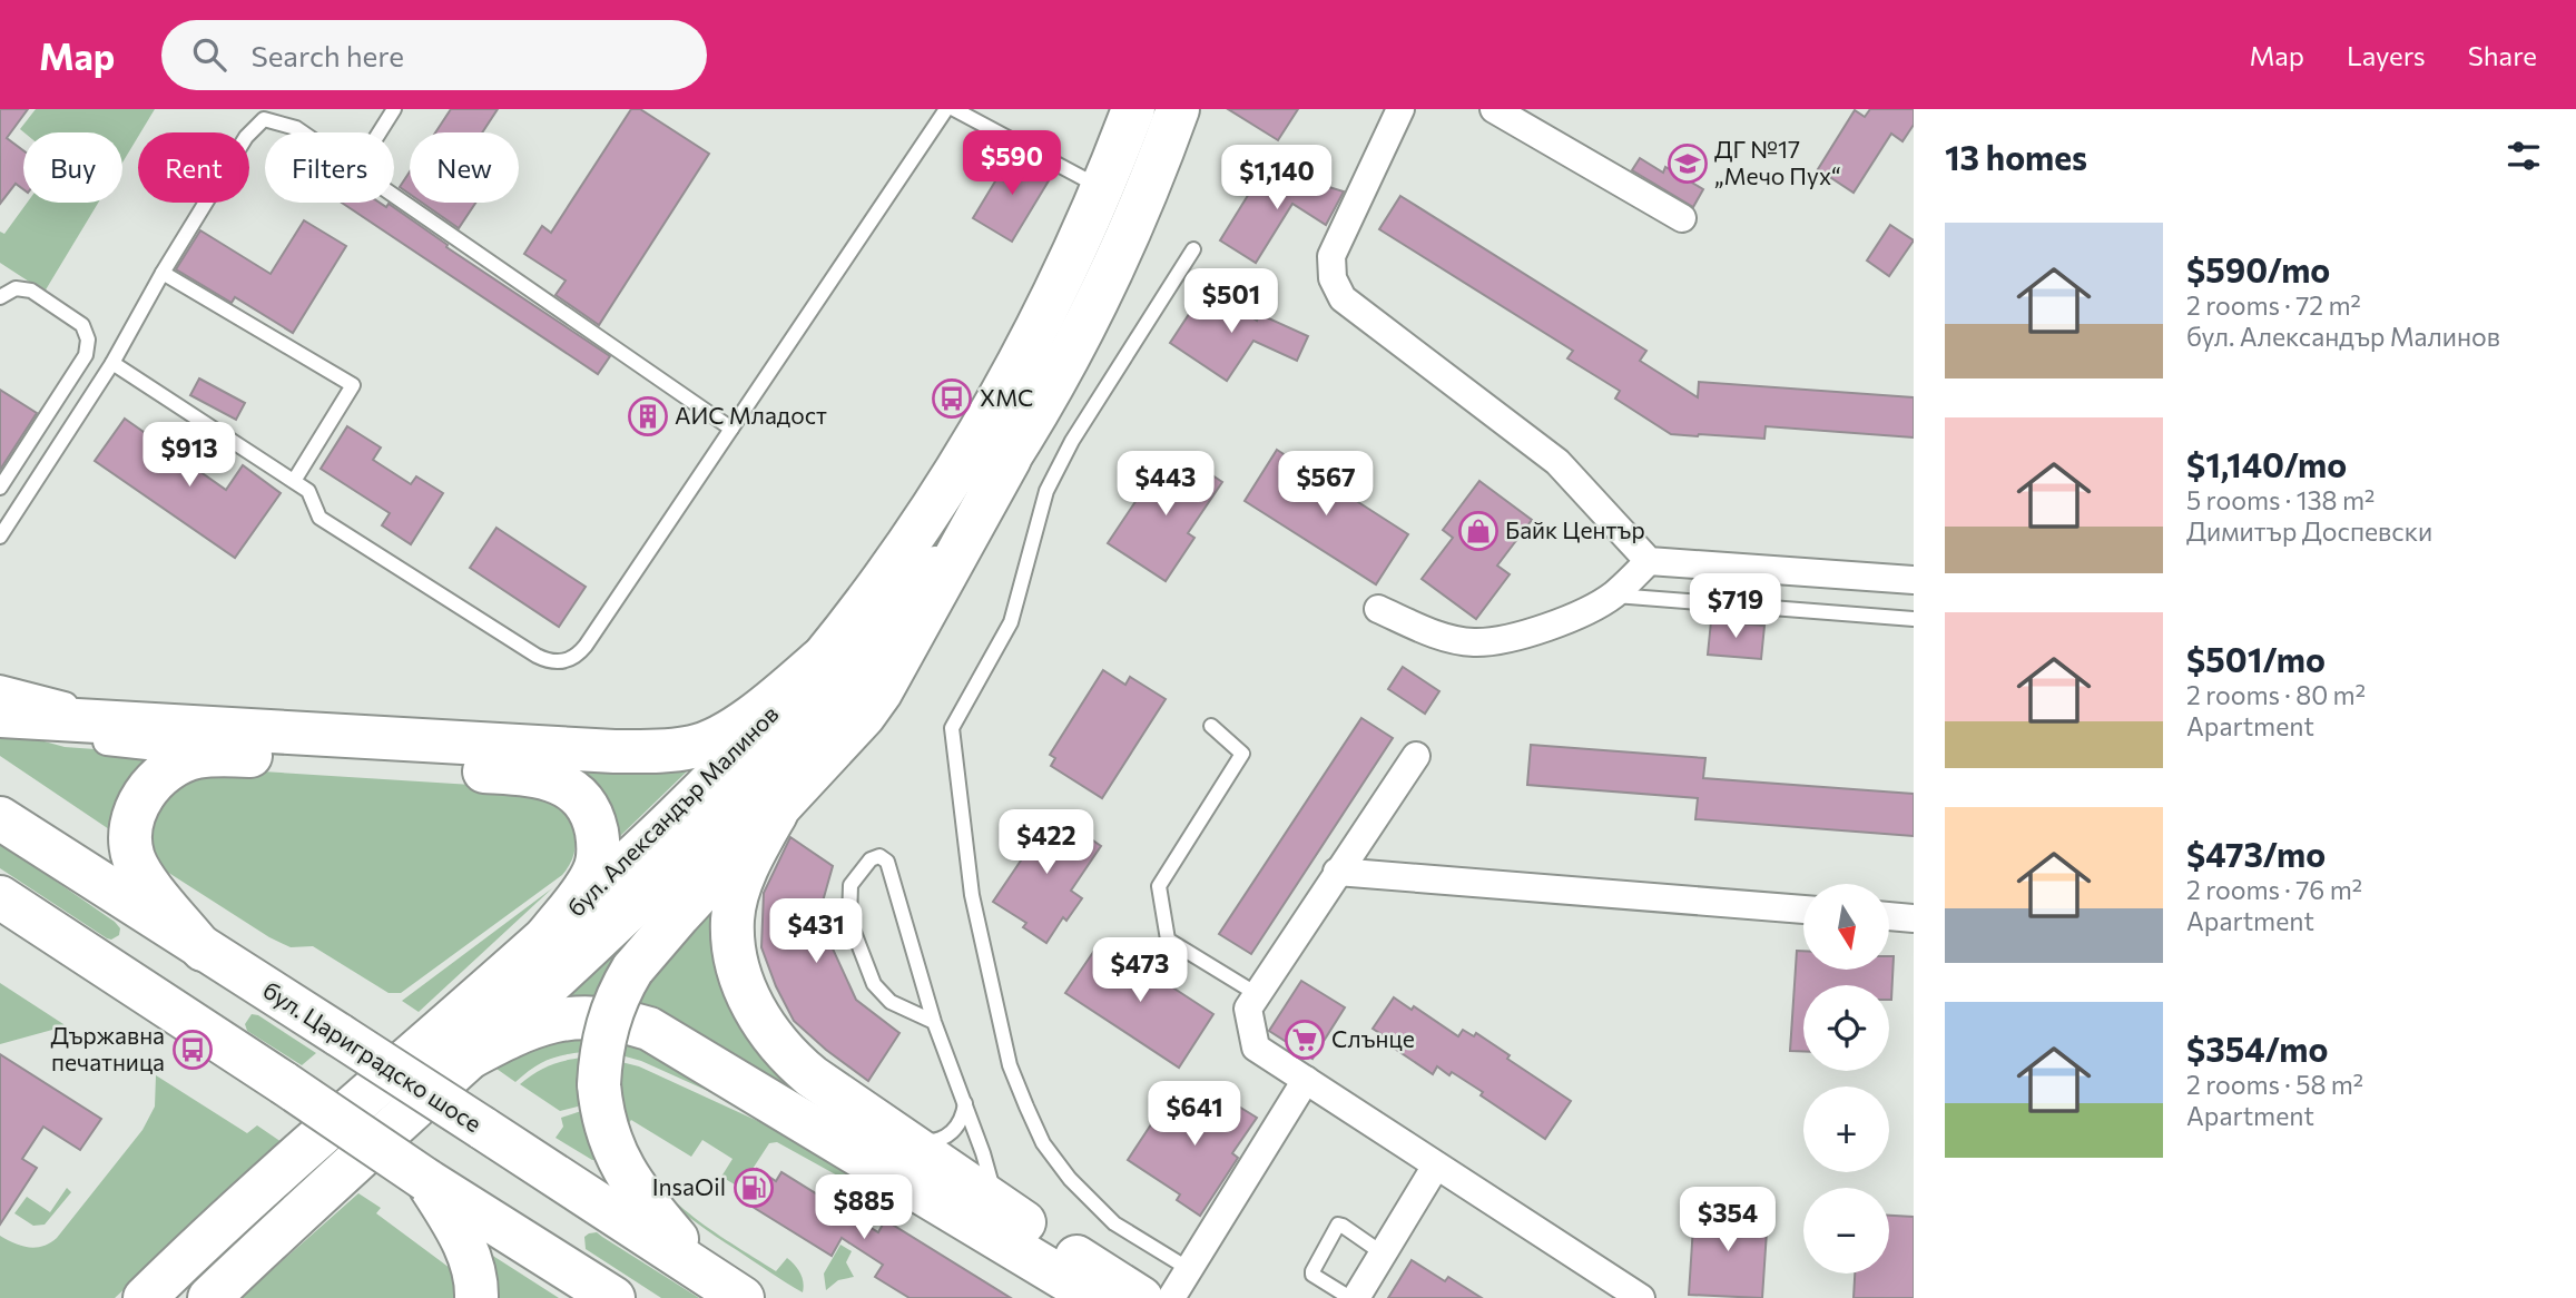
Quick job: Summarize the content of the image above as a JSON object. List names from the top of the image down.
{
  "streets": {
    "main road": ["бул. Александър Малинов", "бул. Цариградско шосе"]
  },
  "places": {
    "school or university": ["ДГ №17 „Мечо Пух“"],
    "bus stop": ["ХМС", "Държавна печатница"],
    "building": ["АИС Младост"],
    "shop": ["Байк Център"],
    "supermarket": ["Слънце"],
    "fuel station": ["InsaOil"]
  },
  "north": "bottom",
  "page": {
    "header": "Map",
    "search": "Search here",
    "nav": ["Map", "Layers", "Share"],
    "heading": "13 homes",
    "price": [
      "$590",
      "$1,140",
      "$501",
      "$913",
      "$443",
      "$567",
      "$719",
      "$422",
      "$431",
      "$473",
      "$641",
      "$885",
      "$354"
    ],
    "chip": [
      "Buy",
      "Rent",
      "Filters",
      "New"
    ],
    "list": [
      {
        "name": "$590/mo",
        "note": "2 rooms · 72 m² · бул. Александър Малинов"
      },
      {
        "name": "$1,140/mo",
        "note": "5 rooms · 138 m² · Димитър Доспевски"
      },
      {
        "name": "$501/mo",
        "note": "2 rooms · 80 m² · Apartment"
      },
      {
        "name": "$473/mo",
        "note": "2 rooms · 76 m² · Apartment"
      },
      {
        "name": "$354/mo",
        "note": "2 rooms · 58 m² · Apartment"
      }
    ],
    "map_buttons": ["+", "−"]
  }
}
